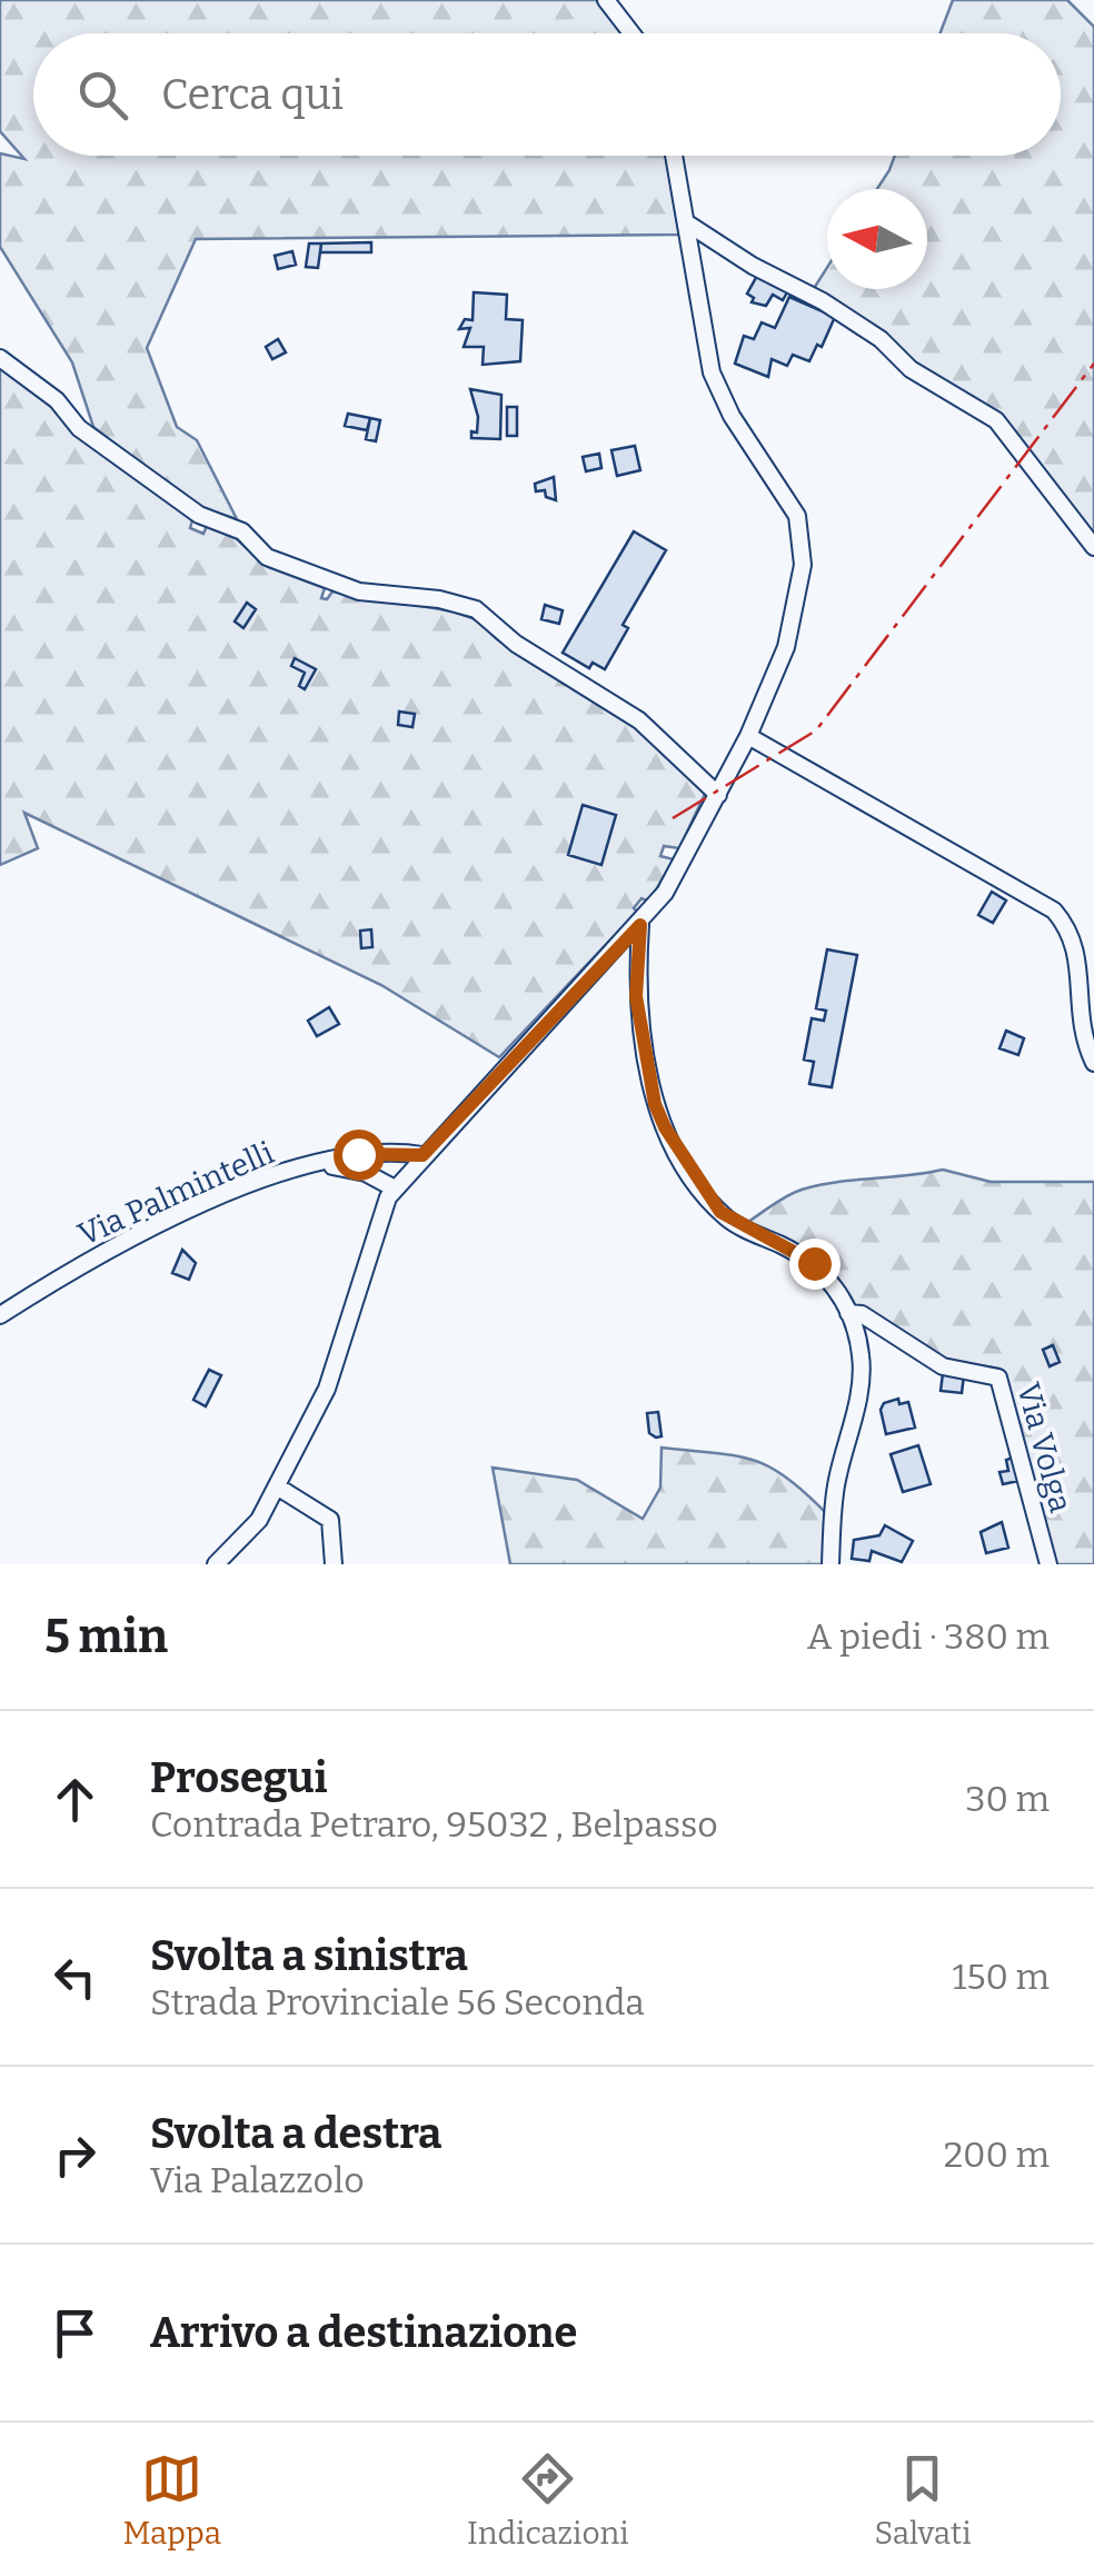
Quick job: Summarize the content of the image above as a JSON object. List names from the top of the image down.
{
  "streets": {
    "street": ["Via Palmintelli", "Via Volga"]
  },
  "north": "left",
  "page": {
    "search": "Cerca qui",
    "heading": ["5 min", "A piedi · 380 m"],
    "list": [
      ["Prosegui", "Contrada Petraro, 95032 , Belpasso", "30 m"],
      ["Svolta a sinistra", "Strada Provinciale 56 Seconda", "150 m"],
      ["Svolta a destra", "Via Palazzolo", "200 m"],
      "Arrivo a destinazione"
    ],
    "nav": ["Mappa", "Indicazioni", "Salvati"]
  }
}
